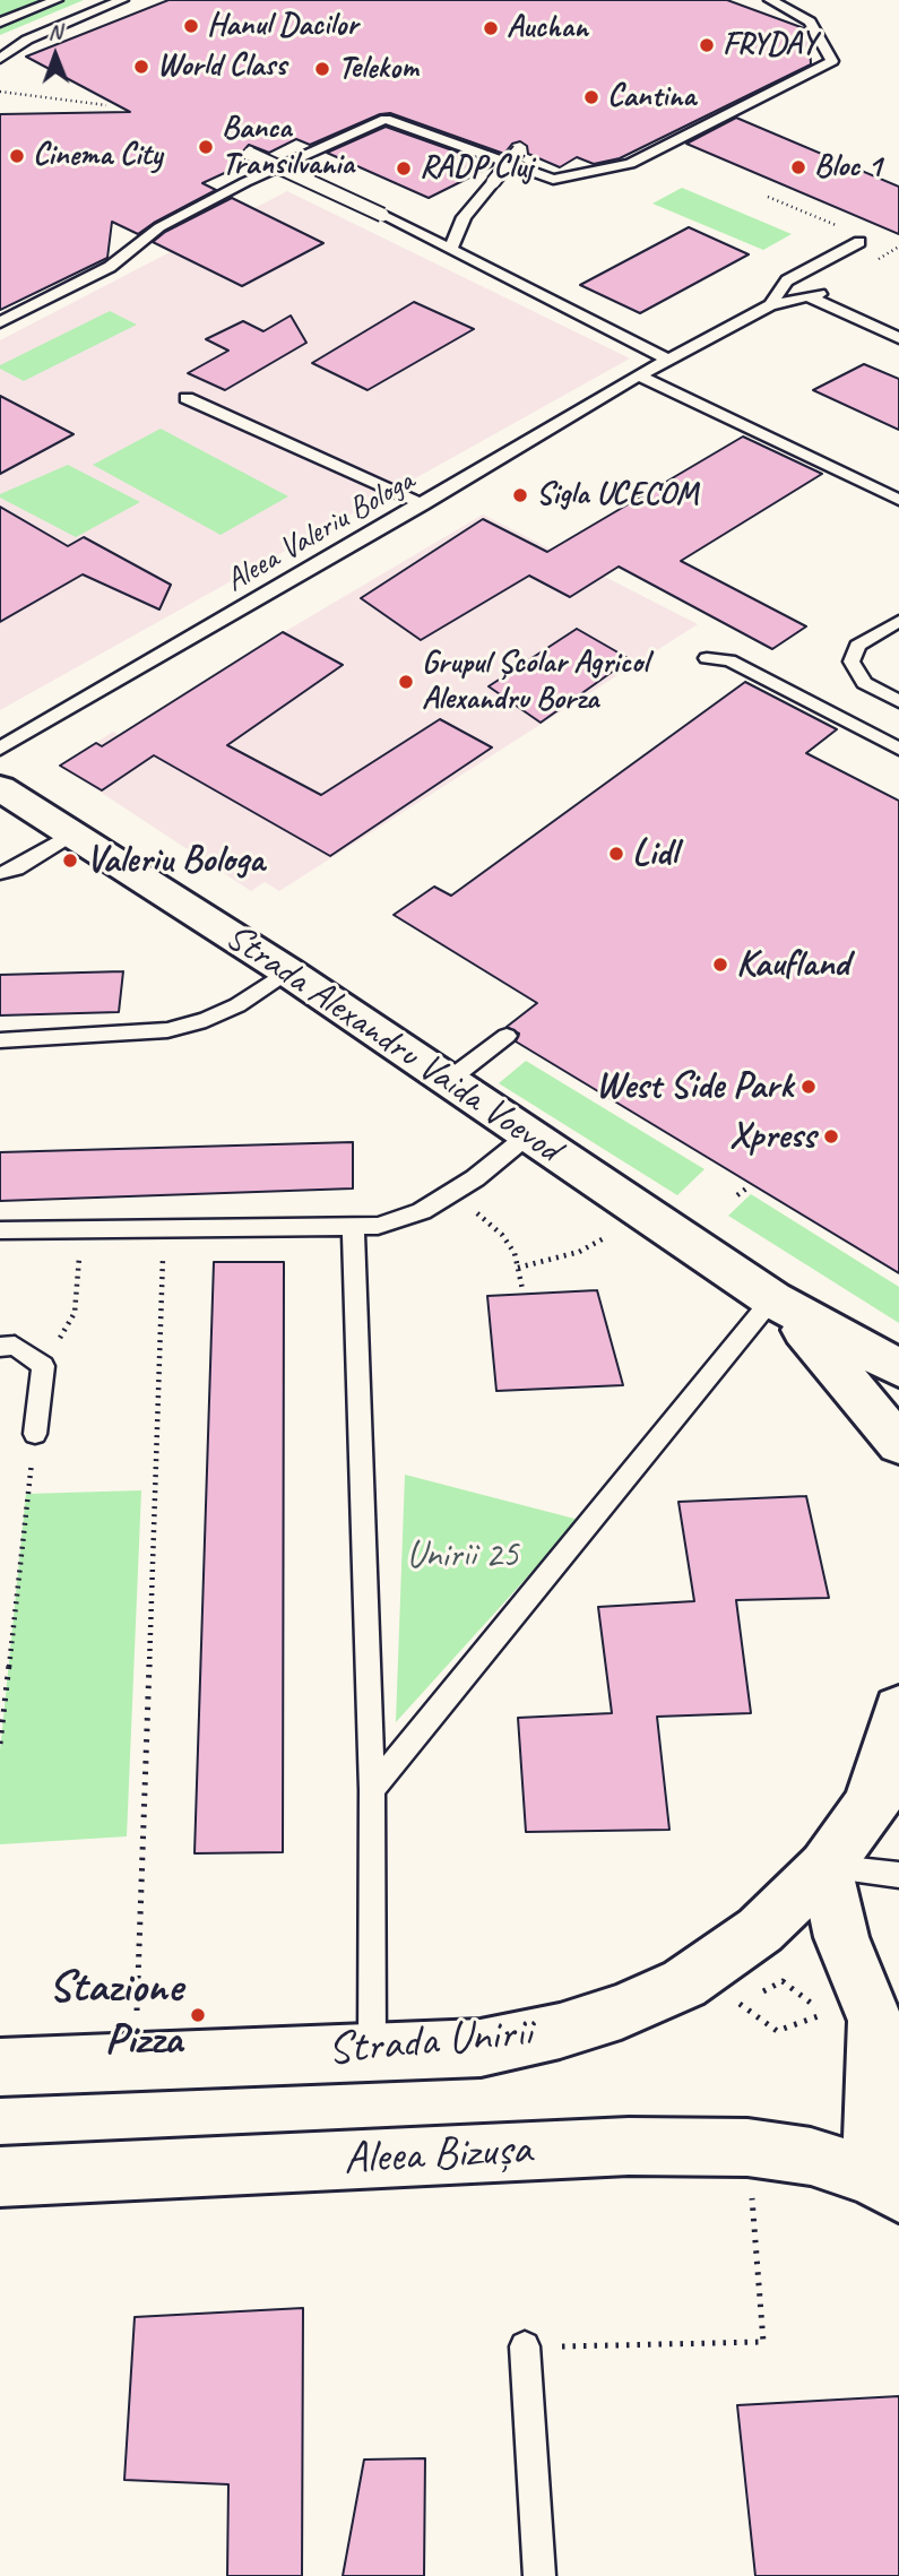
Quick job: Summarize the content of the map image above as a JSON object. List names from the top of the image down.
{
  "streets": {
    "main road": ["Strada Alexandru Vaida Voevod", "Strada Unirii", "Aleea Bizușa"],
    "lane": ["Aleea Valeriu Bologa"]
  },
  "parks": ["Unirii 25"],
  "places": [
    "Hanul Dacilor",
    "Auchan",
    "FRYDAY",
    "World Class",
    "Telekom",
    "Cantina",
    "Banca Transilvania",
    "Cinema City",
    "Bloc 1",
    "RADP Cluj",
    "Sigla UCECOM",
    "Grupul Școlar Agricol Alexandru Borza",
    "Lidl",
    "Valeriu Bologa",
    "Kaufland",
    "West Side Park",
    "Xpress",
    "Stazione Pizza"
  ],
  "north": "top"
}
